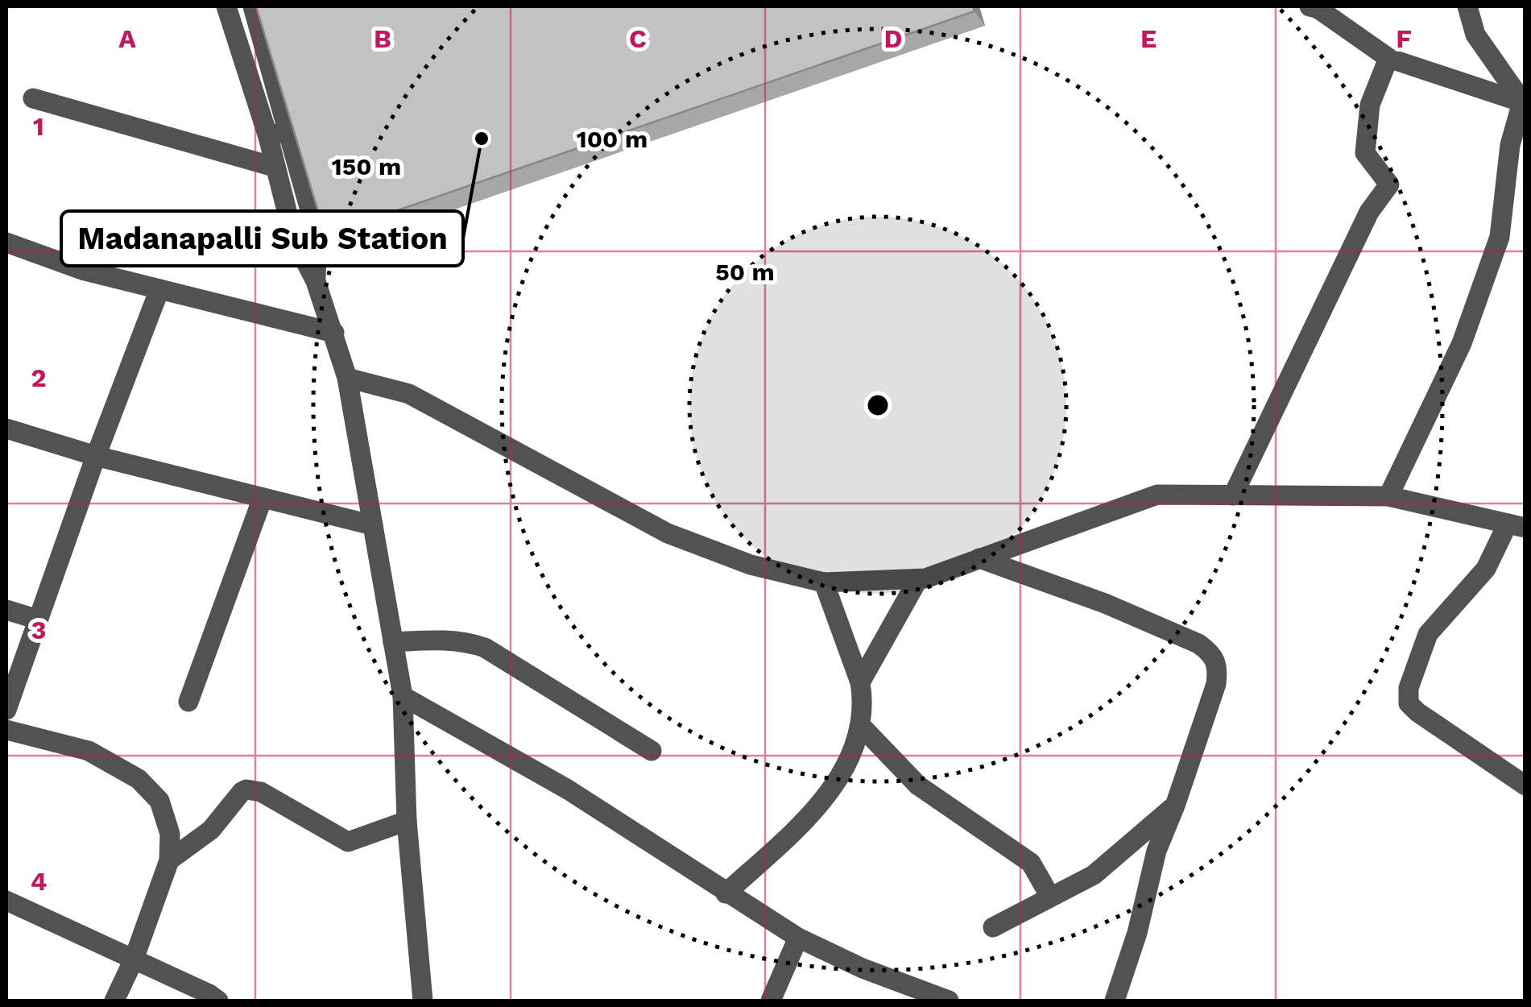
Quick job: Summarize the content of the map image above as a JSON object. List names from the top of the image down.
{
  "places": ["Madanapalli Sub Station"],
  "grid": {
    "columns": [
      "A",
      "B",
      "C",
      "D",
      "E",
      "F"
    ],
    "rows": [
      "1",
      "2",
      "3",
      "4"
    ]
  },
  "rings": ["100 m", "150 m", "50 m"]
}
